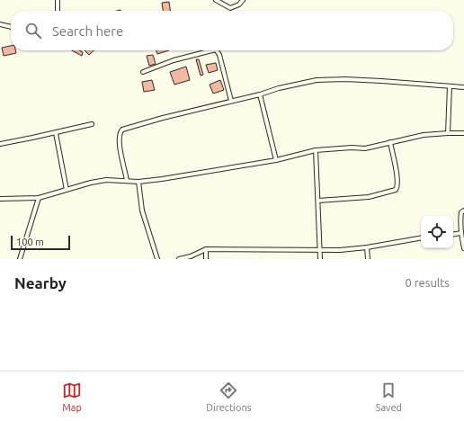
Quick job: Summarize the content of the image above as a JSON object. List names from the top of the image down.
{
  "scale_bar": "100 m",
  "page": {
    "search": "Search here",
    "scale": "100 m",
    "heading": ["Nearby", "0 results"],
    "nav": ["Map", "Directions", "Saved"]
  }
}
